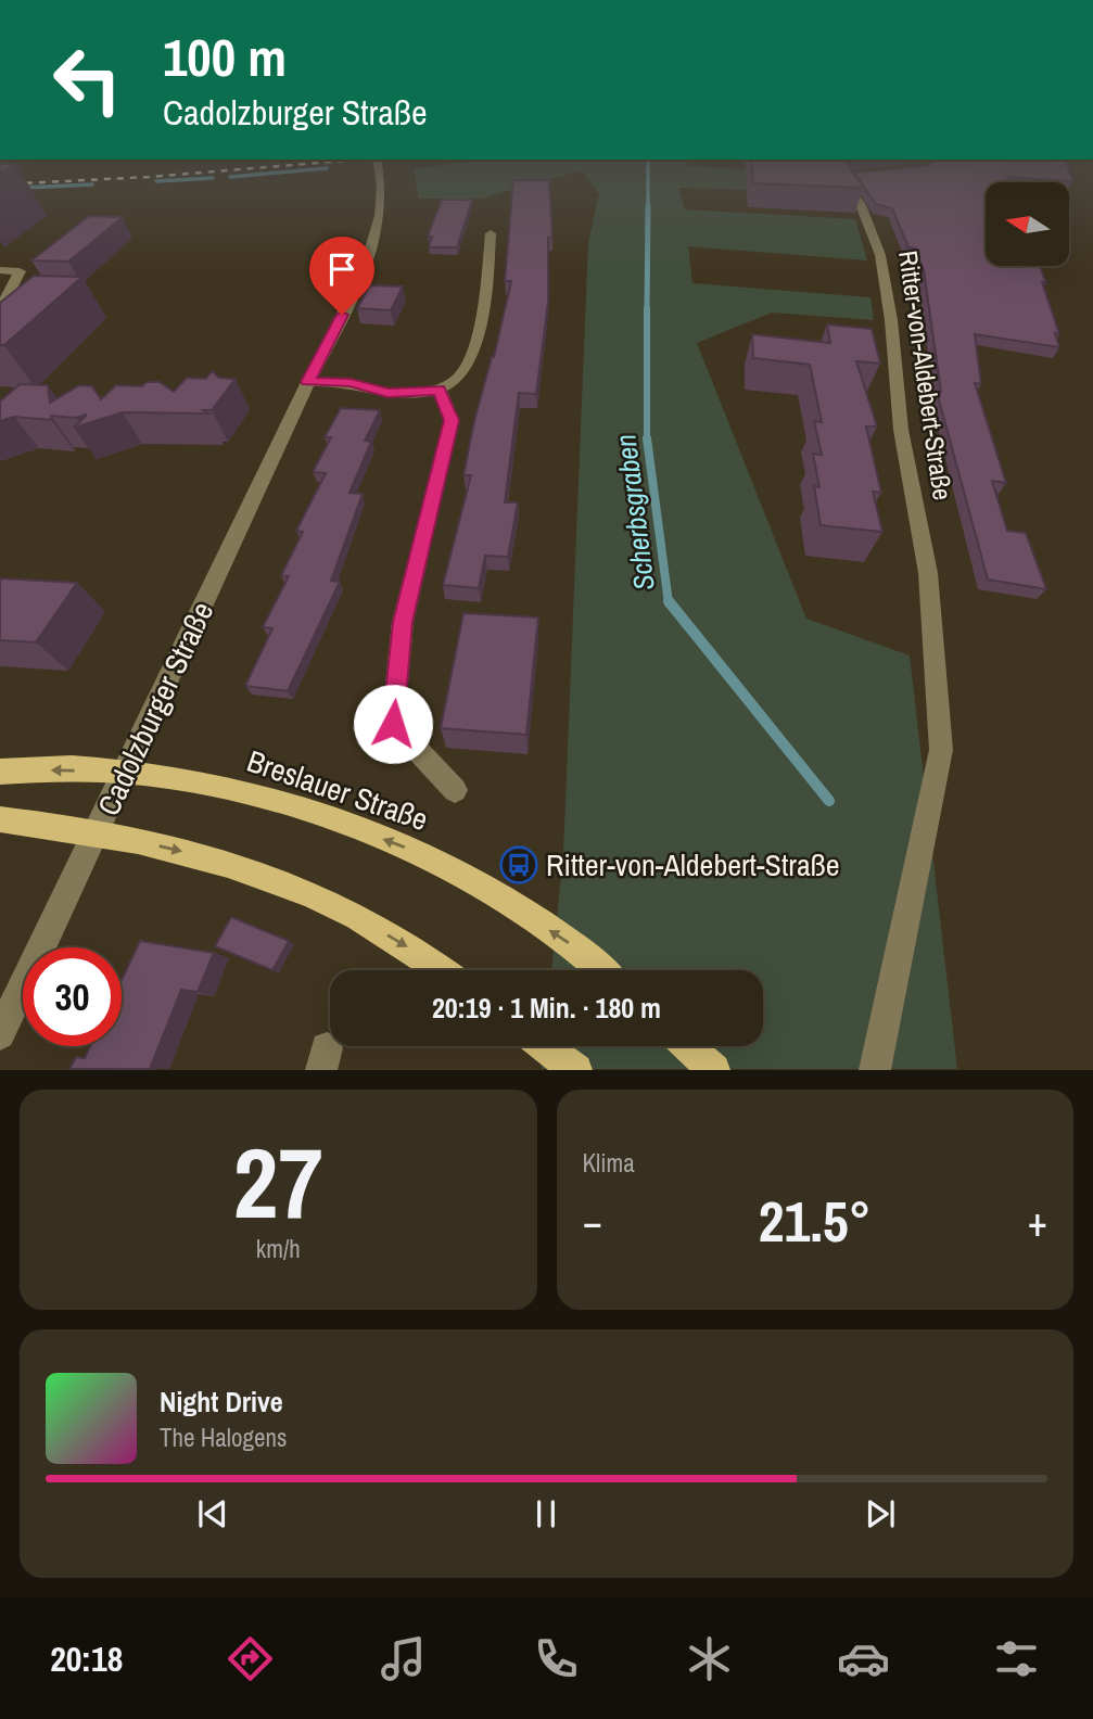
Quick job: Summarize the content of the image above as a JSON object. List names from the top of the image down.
{
  "streets": {
    "main road": ["Breslauer Straße"],
    "street": ["Ritter-von-Aldebert-Straße", "Cadolzburger Straße"]
  },
  "crossings": [
    ["Cadolzburger Straße", "Breslauer Straße"]
  ],
  "water": ["Scherbsgraben"],
  "places": {
    "bus stop": ["Ritter-von-Aldebert-Straße"]
  },
  "north": "left",
  "page": {
    "turn": ["100 m", "Cadolzburger Straße"],
    "limit": "30",
    "trip": "20:19 · 1 Min. · 180 m",
    "tile": [
      ["27", "km/h"],
      "Klima"
    ],
    "heat": ["−", "21.5°", "+"],
    "song": ["Night Drive", "The Halogens"],
    "tabs": "20:18"
  }
}
